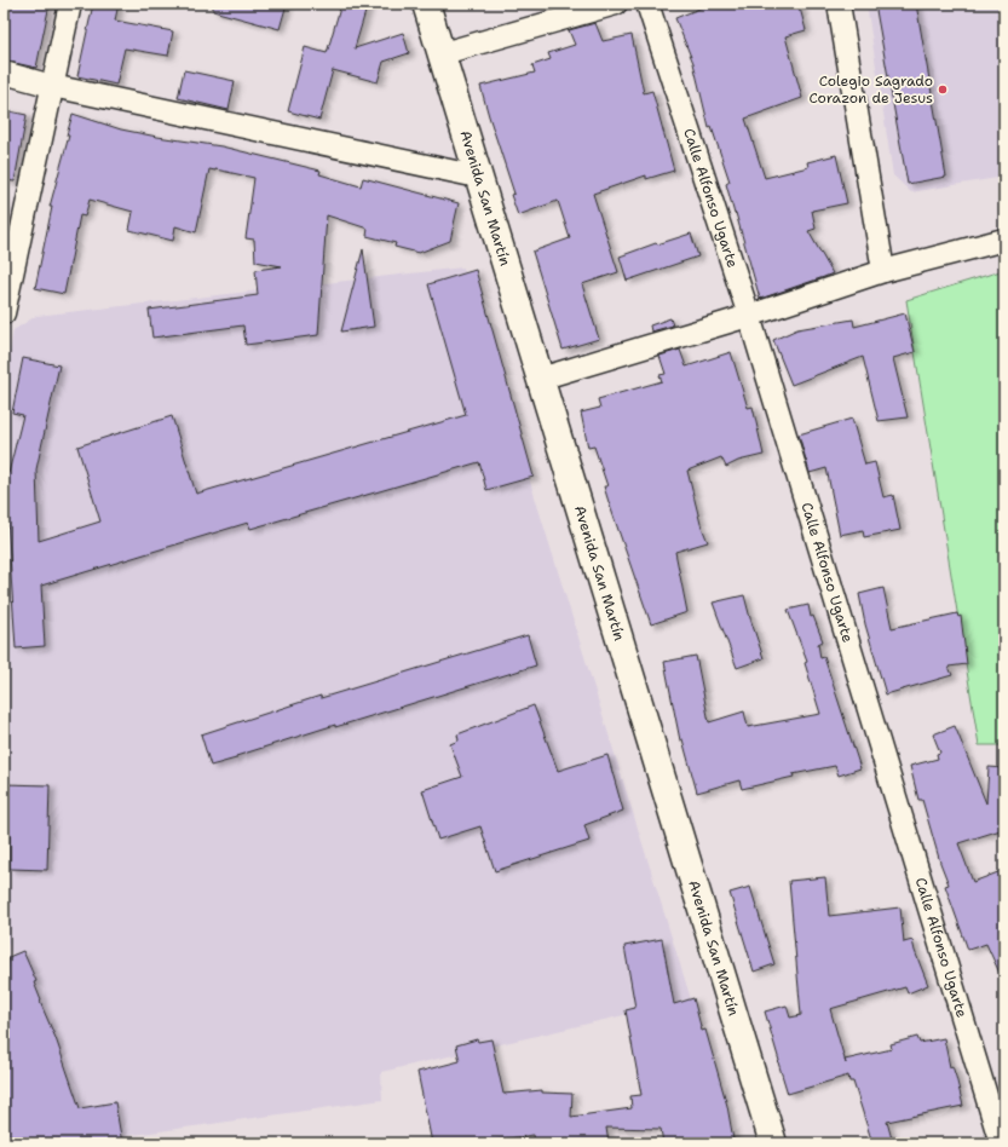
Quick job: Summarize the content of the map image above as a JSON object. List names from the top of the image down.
{
  "streets": {
    "main road": ["Avenida San Martín"],
    "street": ["Calle Alfonso Ugarte"]
  },
  "places": ["Colegio Sagrado Corazon de Jesus"]
}
